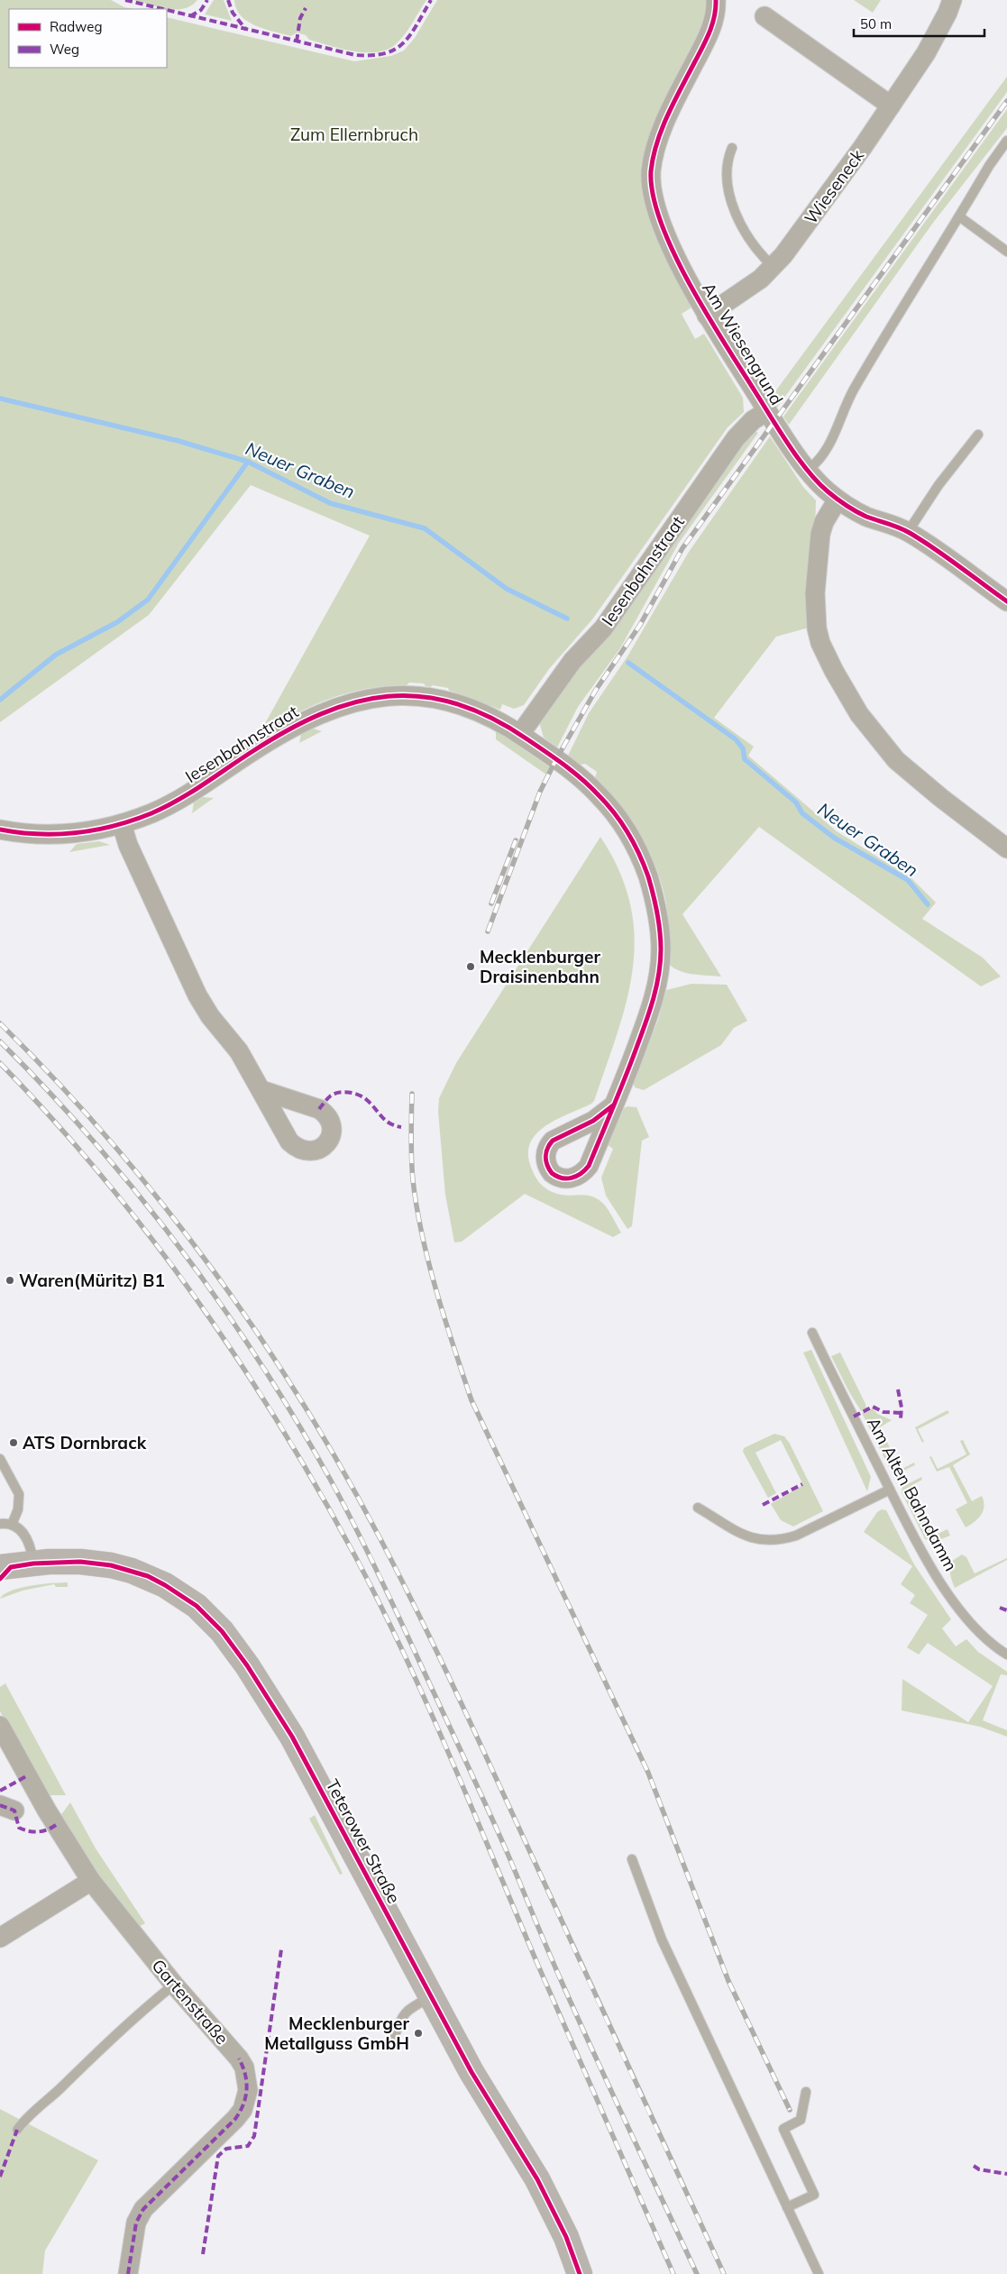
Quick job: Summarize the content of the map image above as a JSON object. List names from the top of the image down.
{
  "streets": {
    "main road": ["Teterower Straße"],
    "street": [
      "Wieseneck",
      "Am Wiesengrund",
      "Iesenbahnstraat",
      "Gartenstraße"
    ],
    "lane": ["Am Alten Bahndamm"]
  },
  "crossings": [
    ["Wieseneck", "Am Wiesengrund"],
    ["Am Wiesengrund", "Iesenbahnstraat"]
  ],
  "water": ["Neuer Graben"],
  "parks": ["Zum Ellernbruch"],
  "places": [
    "Mecklenburger Draisinenbahn",
    "Waren(Müritz) B1",
    "ATS Dornbrack",
    "Mecklenburger Metallguss GmbH"
  ],
  "legend": ["Radweg", "Weg"],
  "scale_bar": "50 m"
}
